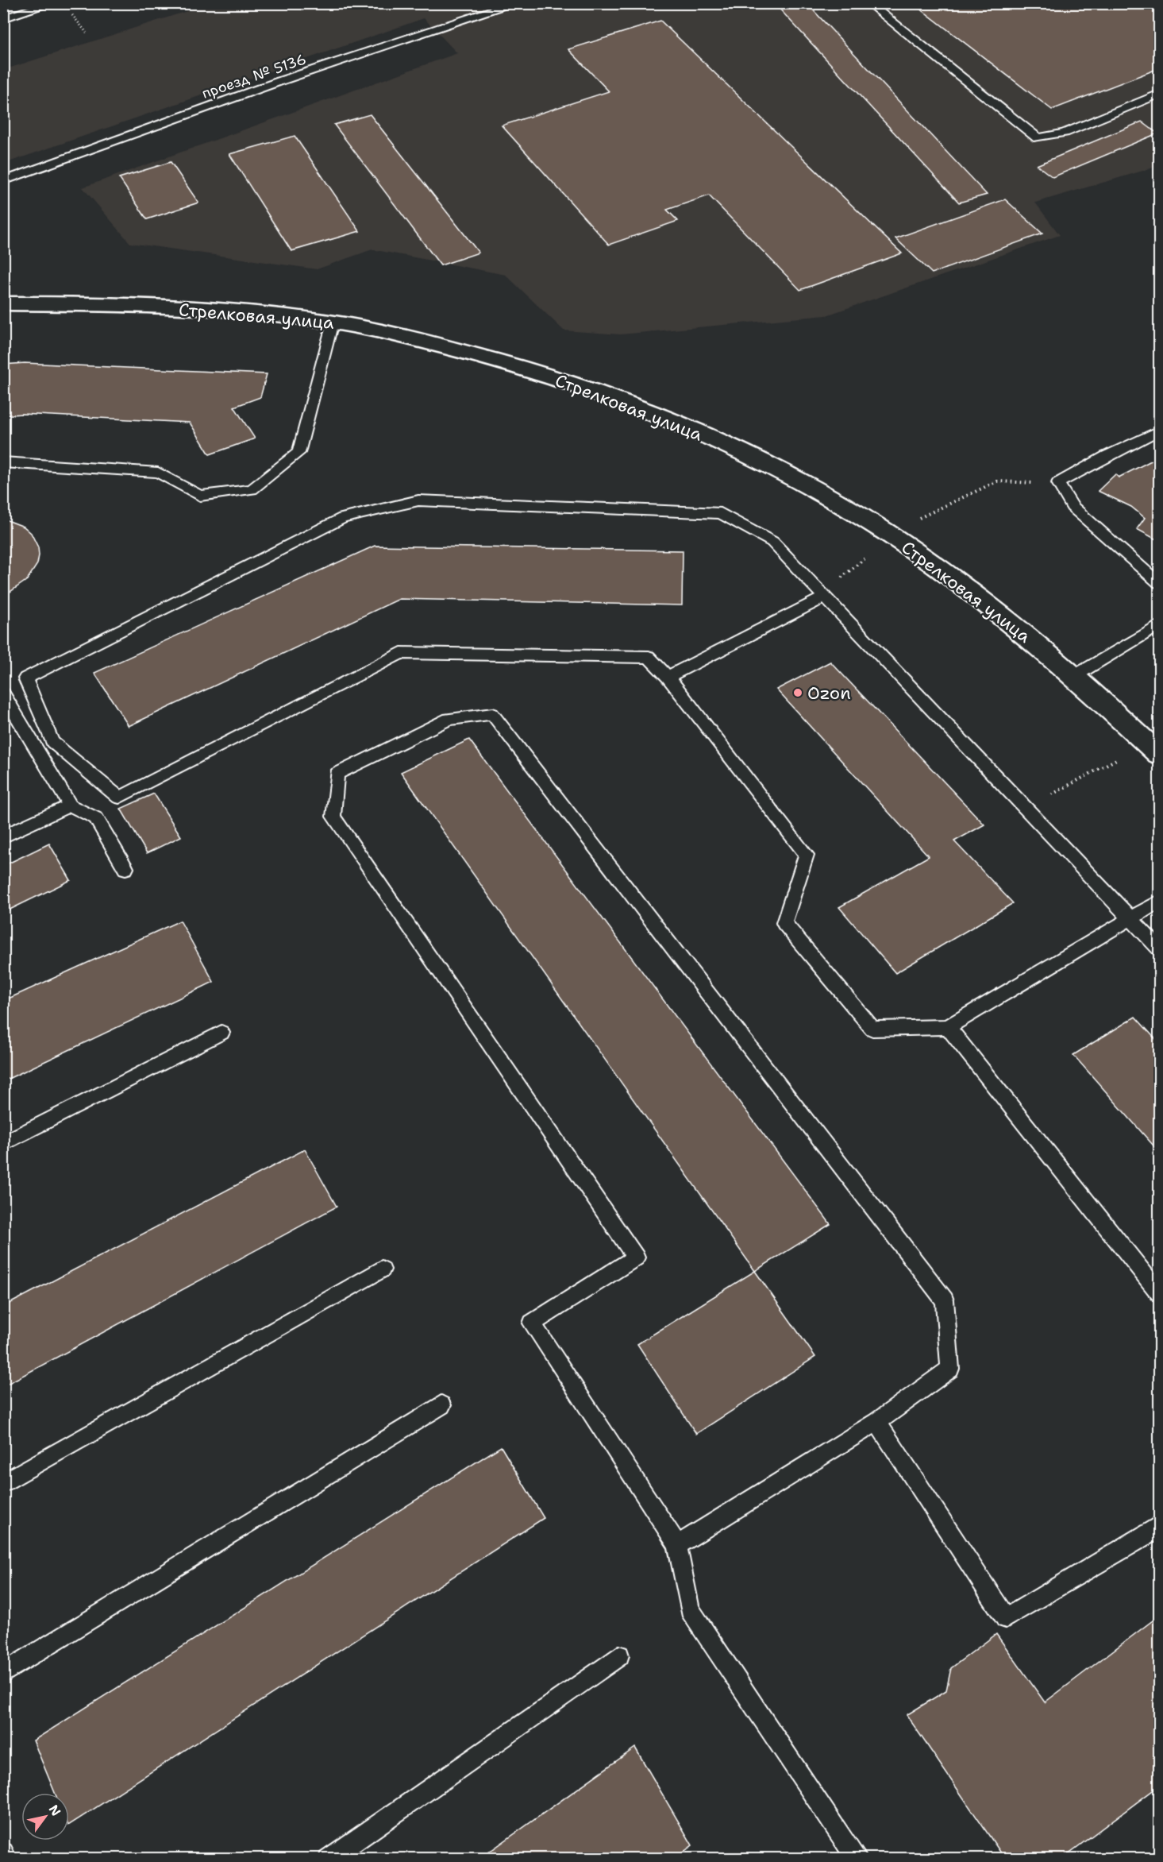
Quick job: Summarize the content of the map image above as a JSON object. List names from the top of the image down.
{
  "streets": {
    "street": ["Стрелковая улица"],
    "lane": ["проезд № 5136"]
  },
  "places": ["Ozon"],
  "north": "top right"
}
